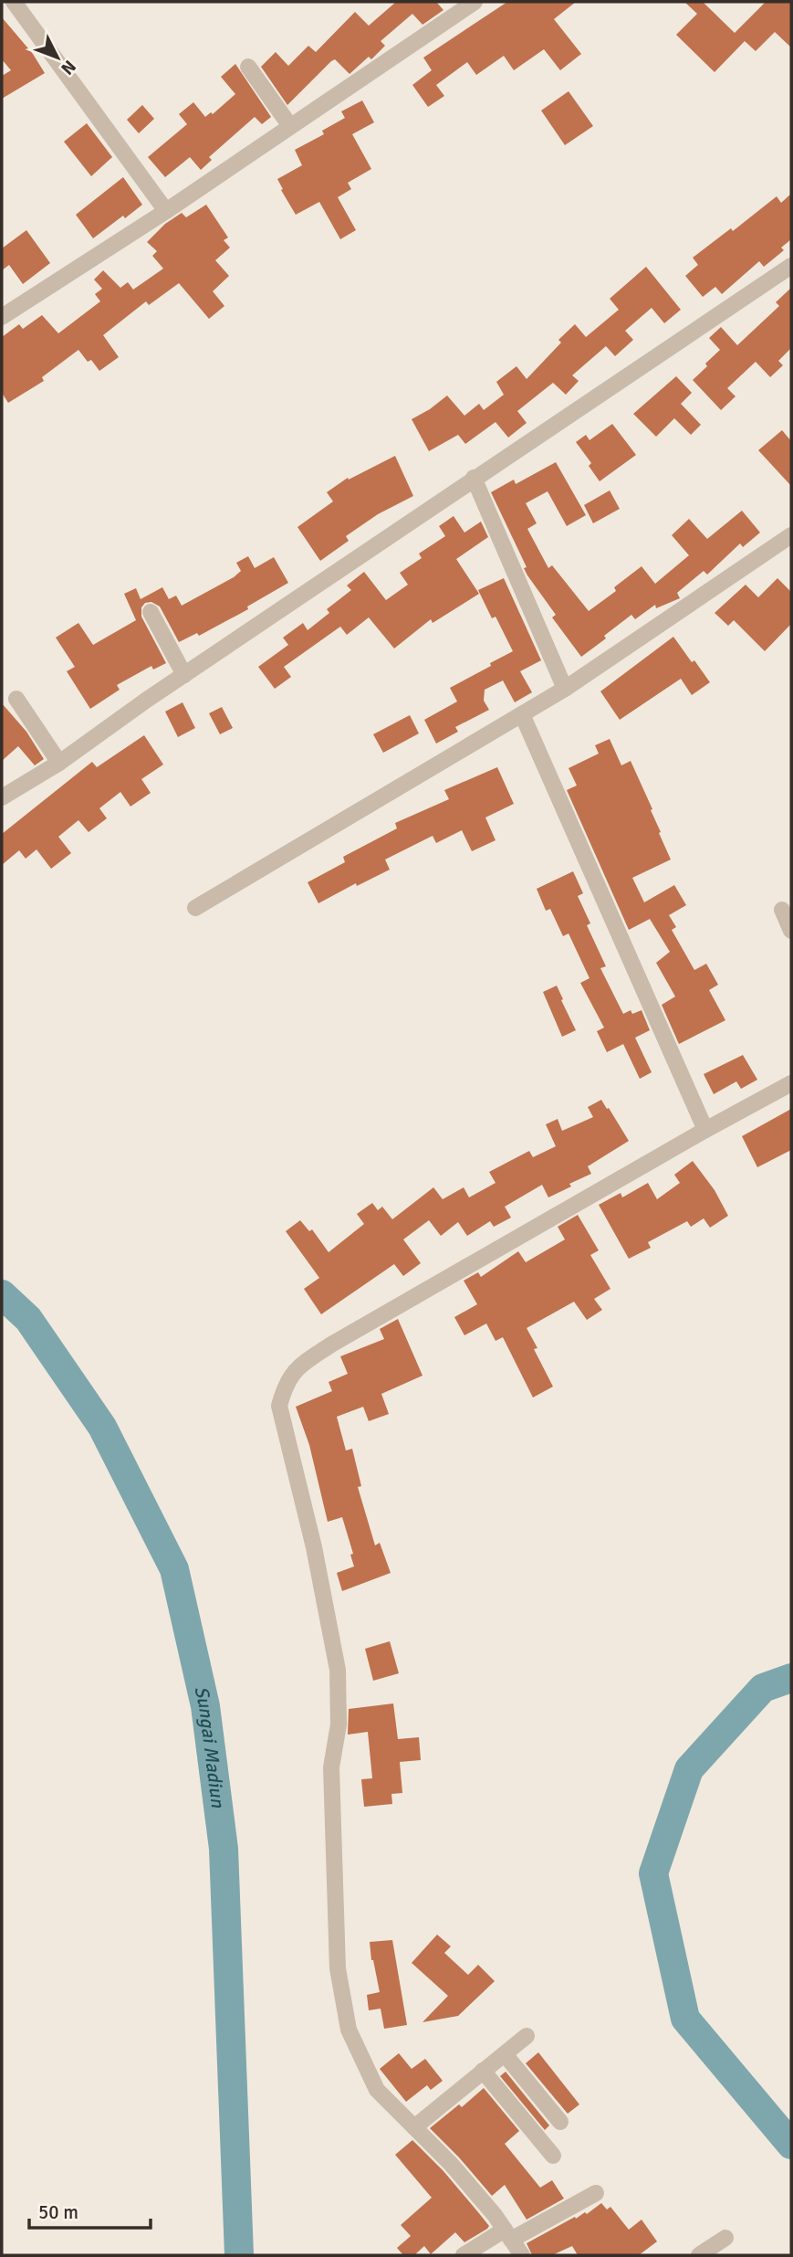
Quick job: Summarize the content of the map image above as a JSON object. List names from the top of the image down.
{
  "water": ["Sungai Madiun"],
  "scale_bar": "50 m",
  "north": "bottom right"
}
